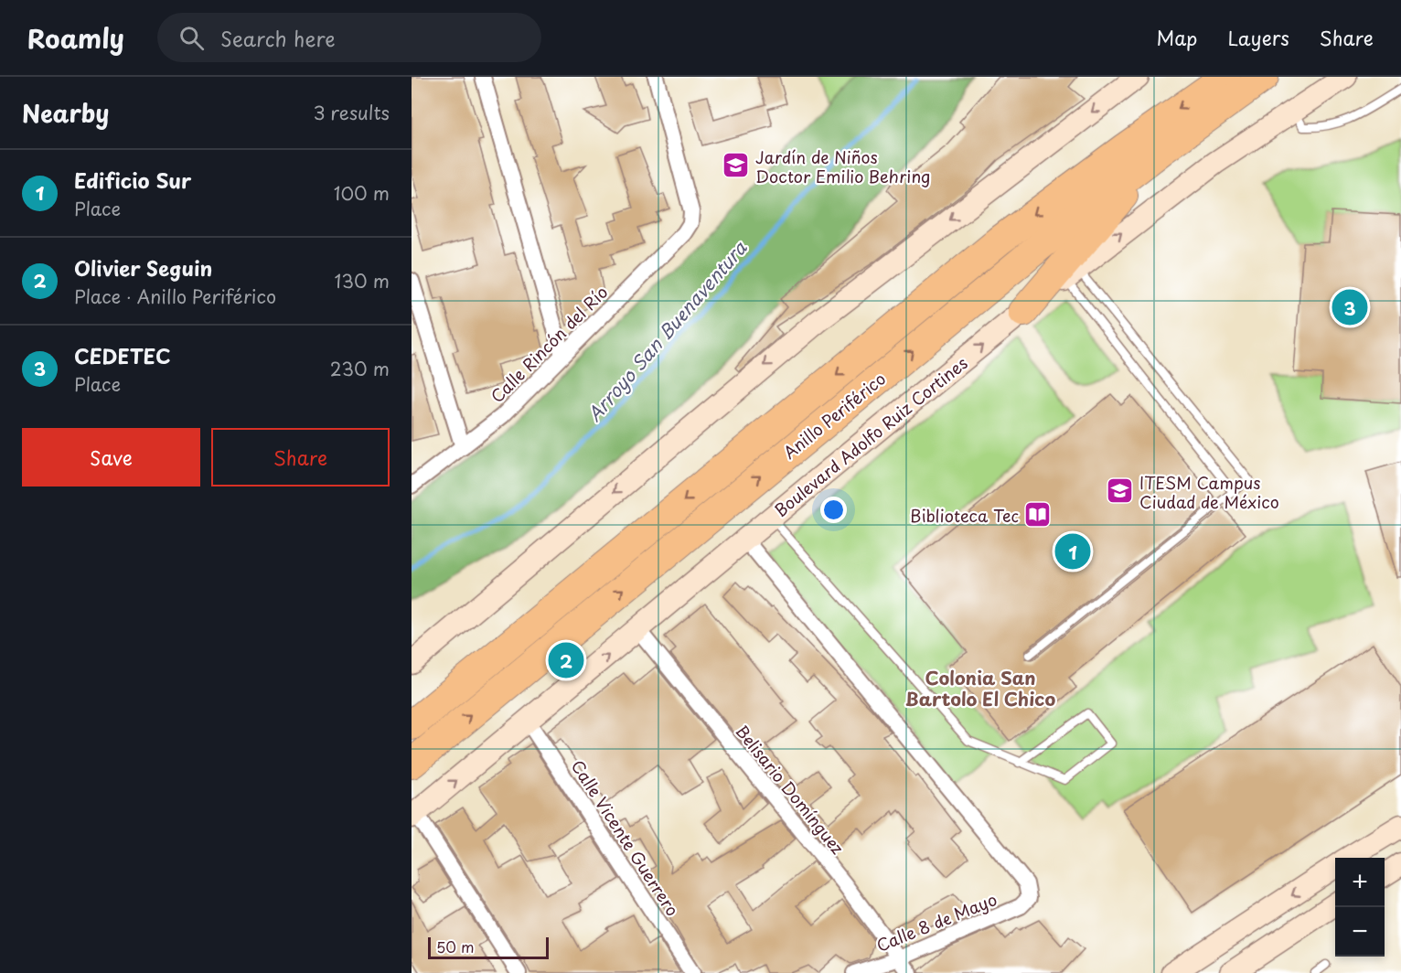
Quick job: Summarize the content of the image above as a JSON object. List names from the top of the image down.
{
  "streets": {
    "highway": ["Anillo Periférico"],
    "main road": ["Boulevard Adolfo Ruiz Cortines"],
    "street": [
      "Calle Rincón del Río",
      "Belisario Domínguez",
      "Calle Vicente Guerrero",
      "Calle 8 de Mayo"
    ]
  },
  "crossings": [
    ["Boulevard Adolfo Ruiz Cortines", "Belisario Domínguez"],
    ["Boulevard Adolfo Ruiz Cortines", "Calle Vicente Guerrero"],
    ["Boulevard Adolfo Ruiz Cortines", "Calle 8 de Mayo"],
    ["Belisario Domínguez", "Calle 8 de Mayo"]
  ],
  "districts": ["Colonia San Bartolo El Chico"],
  "water": ["Arroyo San Buenaventura"],
  "places": {
    "school or university": ["Jardín de Niños Doctor Emilio Behring", "ITESM Campus Ciudad de México"],
    "library": ["Biblioteca Tec"]
  },
  "scale_bar": "50 m",
  "page": {
    "header": "Roamly",
    "search": "Search here",
    "nav": ["Map", "Layers", "Share"],
    "heading": ["Nearby", "3 results"],
    "list": [
      {
        "mark": "1",
        "name": "Edificio Sur",
        "note": "Place",
        "value": "100 m"
      },
      {
        "mark": "2",
        "name": "Olivier Seguin",
        "note": "Place · Anillo Periférico",
        "value": "130 m"
      },
      {
        "mark": "3",
        "name": "CEDETEC",
        "note": "Place",
        "value": "230 m"
      }
    ],
    "pins": ["3", "1", "2"],
    "buttons": ["Save", "Share"],
    "map_buttons": ["+", "−"],
    "scale": "50 m"
  }
}
